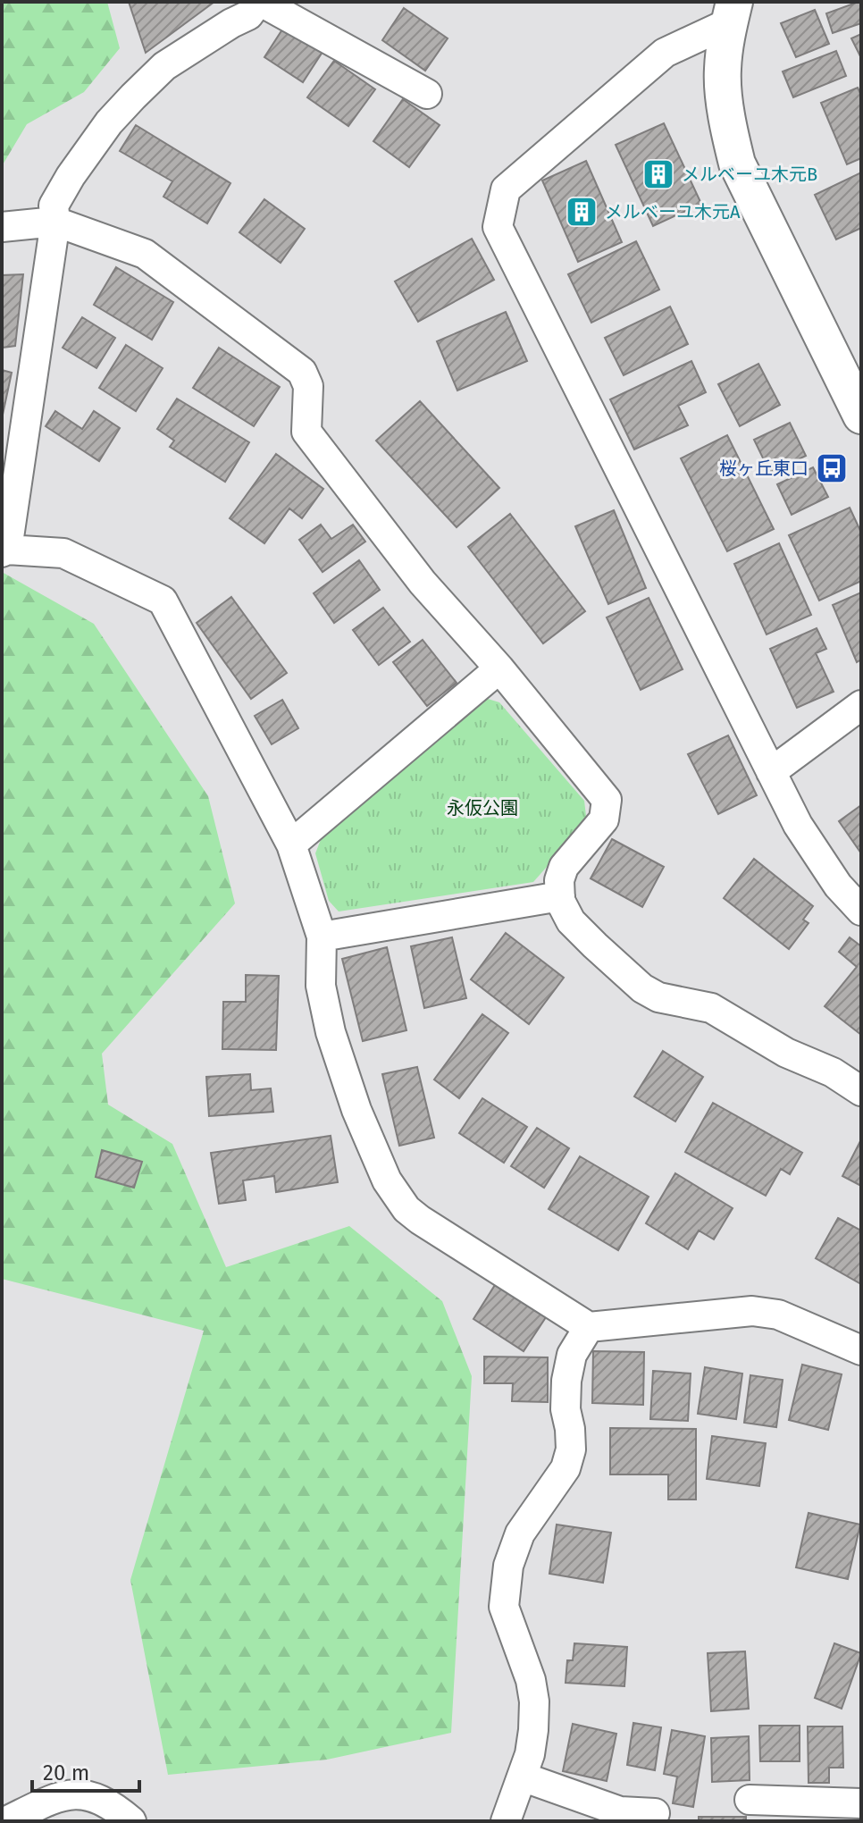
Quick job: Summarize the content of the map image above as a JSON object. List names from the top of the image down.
{
  "parks": ["永仮公園"],
  "places": {
    "building": ["メルベーユ木元B", "メルベーユ木元A"],
    "bus stop": ["桜ヶ丘東口"]
  },
  "scale_bar": "20 m"
}
